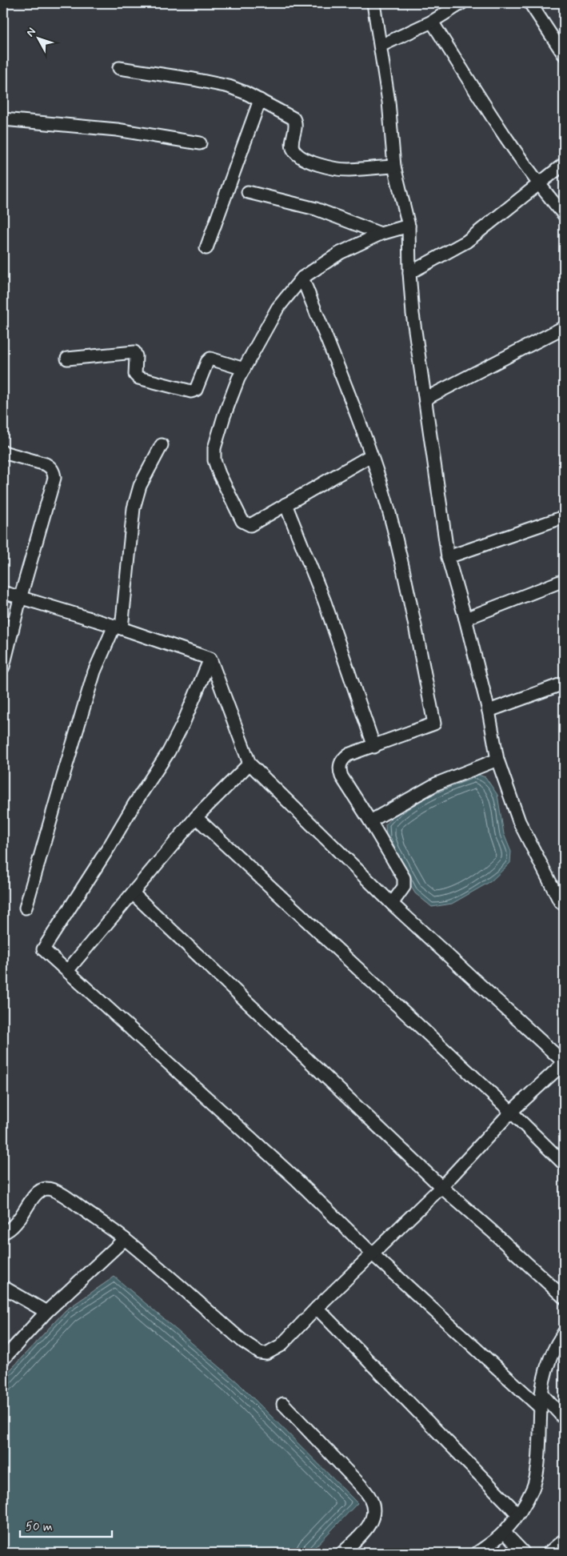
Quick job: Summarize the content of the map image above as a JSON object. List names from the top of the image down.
{
  "scale_bar": "50 m",
  "north": "top left"
}
